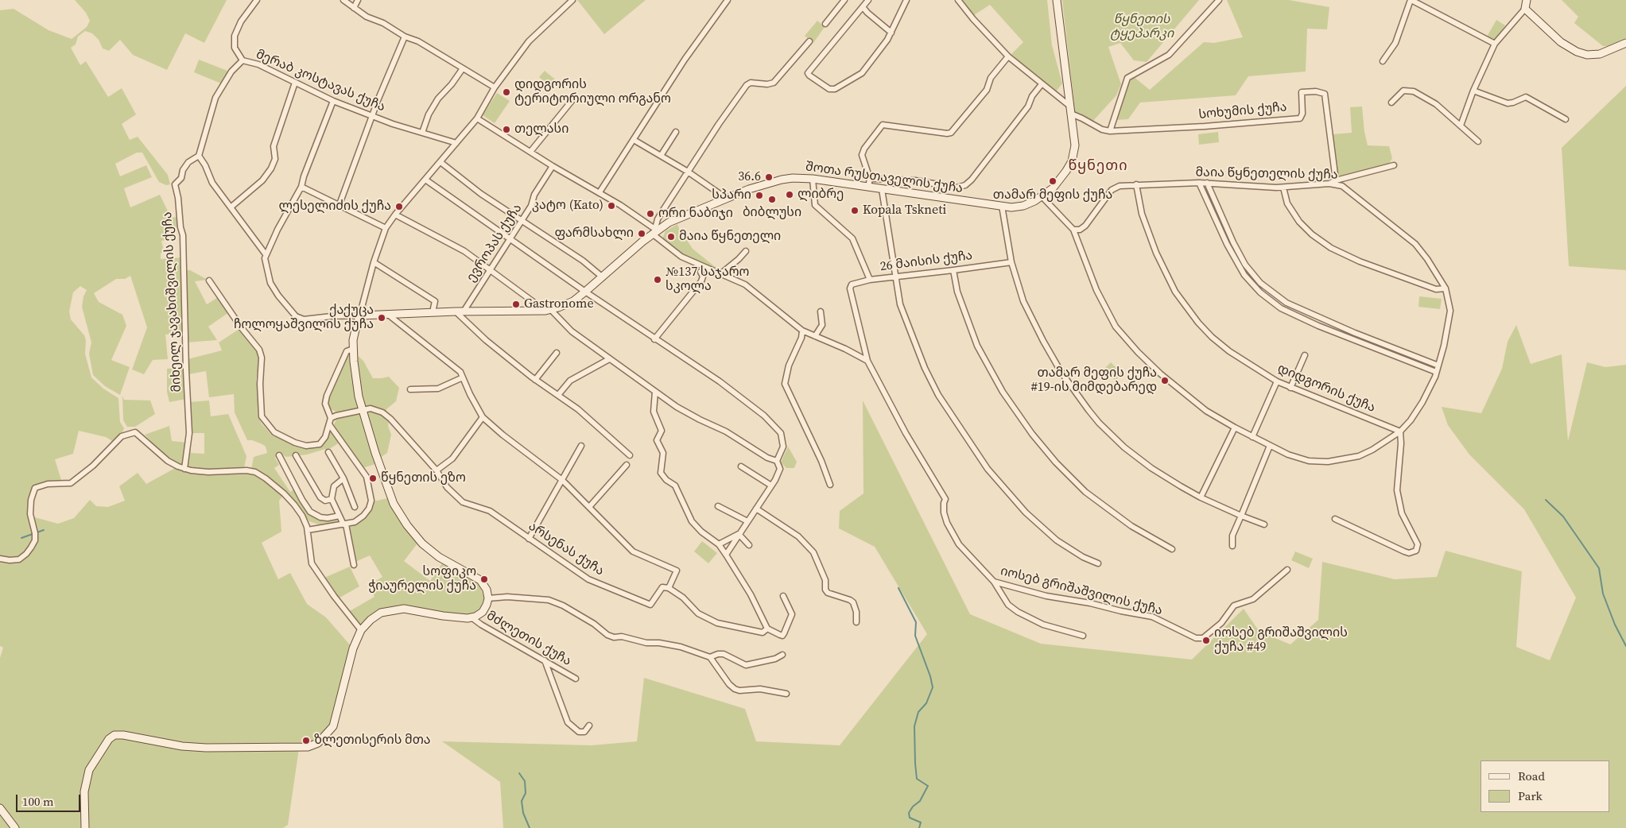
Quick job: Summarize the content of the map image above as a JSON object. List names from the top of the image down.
{
  "streets": {
    "main road": ["შოთა რუსთაველის ქუჩა"],
    "street": [
      "მერაბ კოსტავას ქუჩა",
      "სოხუმის ქუჩა",
      "მაია წყნეთელის ქუჩა",
      "ევროპას ქუჩა",
      "26 მაისის ქუჩა",
      "მიხეილ ჯავახიშვილის ქუჩა",
      "დიდგორის ქუჩა",
      "არსენას ქუჩა",
      "იოსებ გრიშაშვილის ქუჩა",
      "მძლეთის ქუჩა"
    ]
  },
  "crossings": [
    ["სოხუმის ქუჩა", "შოთა რუსთაველის ქუჩა"],
    ["მაია წყნეთელის ქუჩა", "დიდგორის ქუჩა"],
    ["შოთა რუსთაველის ქუჩა", "ევროპას ქუჩა"],
    ["შოთა რუსთაველის ქუჩა", "26 მაისის ქუჩა"],
    ["26 მაისის ქუჩა", "იოსებ გრიშაშვილის ქუჩა"]
  ],
  "districts": ["წყნეთი"],
  "parks": ["წყნეთის ტყეპარკი"],
  "places": [
    "დიდგორის ტერიტორიული ორგანო",
    "თელასი",
    "36.6",
    "თამარ მეფის ქუჩა",
    "ლიბრე",
    "სპარი",
    "ბიბლუსი",
    "კატო (Kato)",
    "ლესელიძის ქუჩა",
    "Kopala Tskneti",
    "ორი ნაბიჯი",
    "ფარმსახლი",
    "მაია წყნეთელი",
    "№137 საჯარო სკოლა",
    "Gastronome",
    "ქაქუცა ჩოლოყაშვილის ქუჩა",
    "თამარ მეფის ქუჩა #19-ის მიმდებარედ",
    "წყნეთის ეზო",
    "სოფიკო ჭიაურელის ქუჩა",
    "იოსებ გრიშაშვილის ქუჩა #49",
    "ზლეთისერის მთა"
  ],
  "legend": ["Road", "Park"],
  "scale_bar": "100 m"
}
